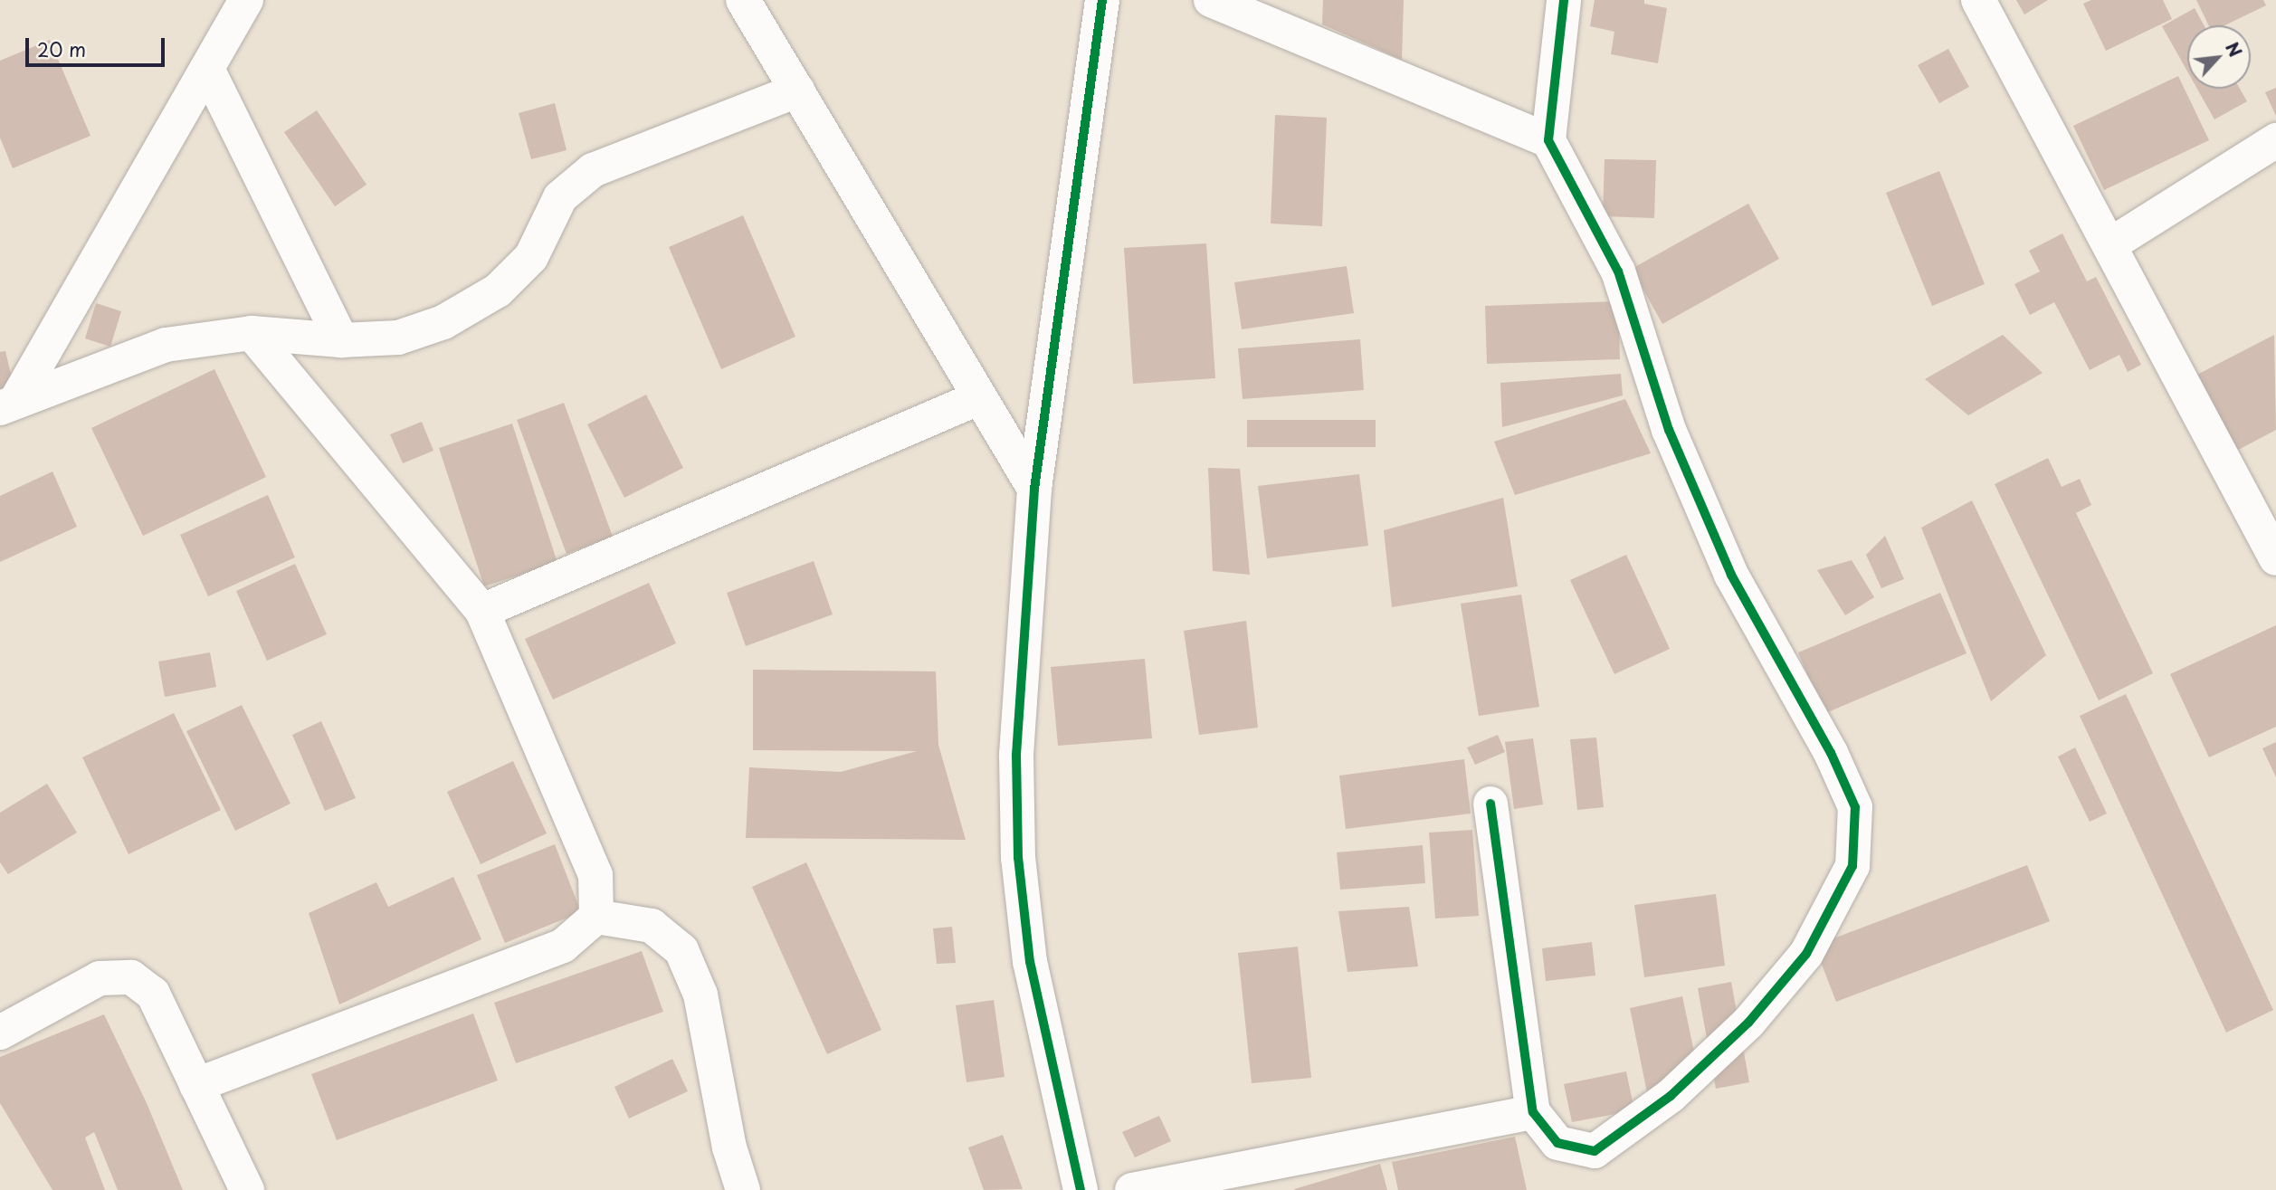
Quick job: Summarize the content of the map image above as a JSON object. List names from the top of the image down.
{
  "scale_bar": "20 m",
  "north": "top right"
}
